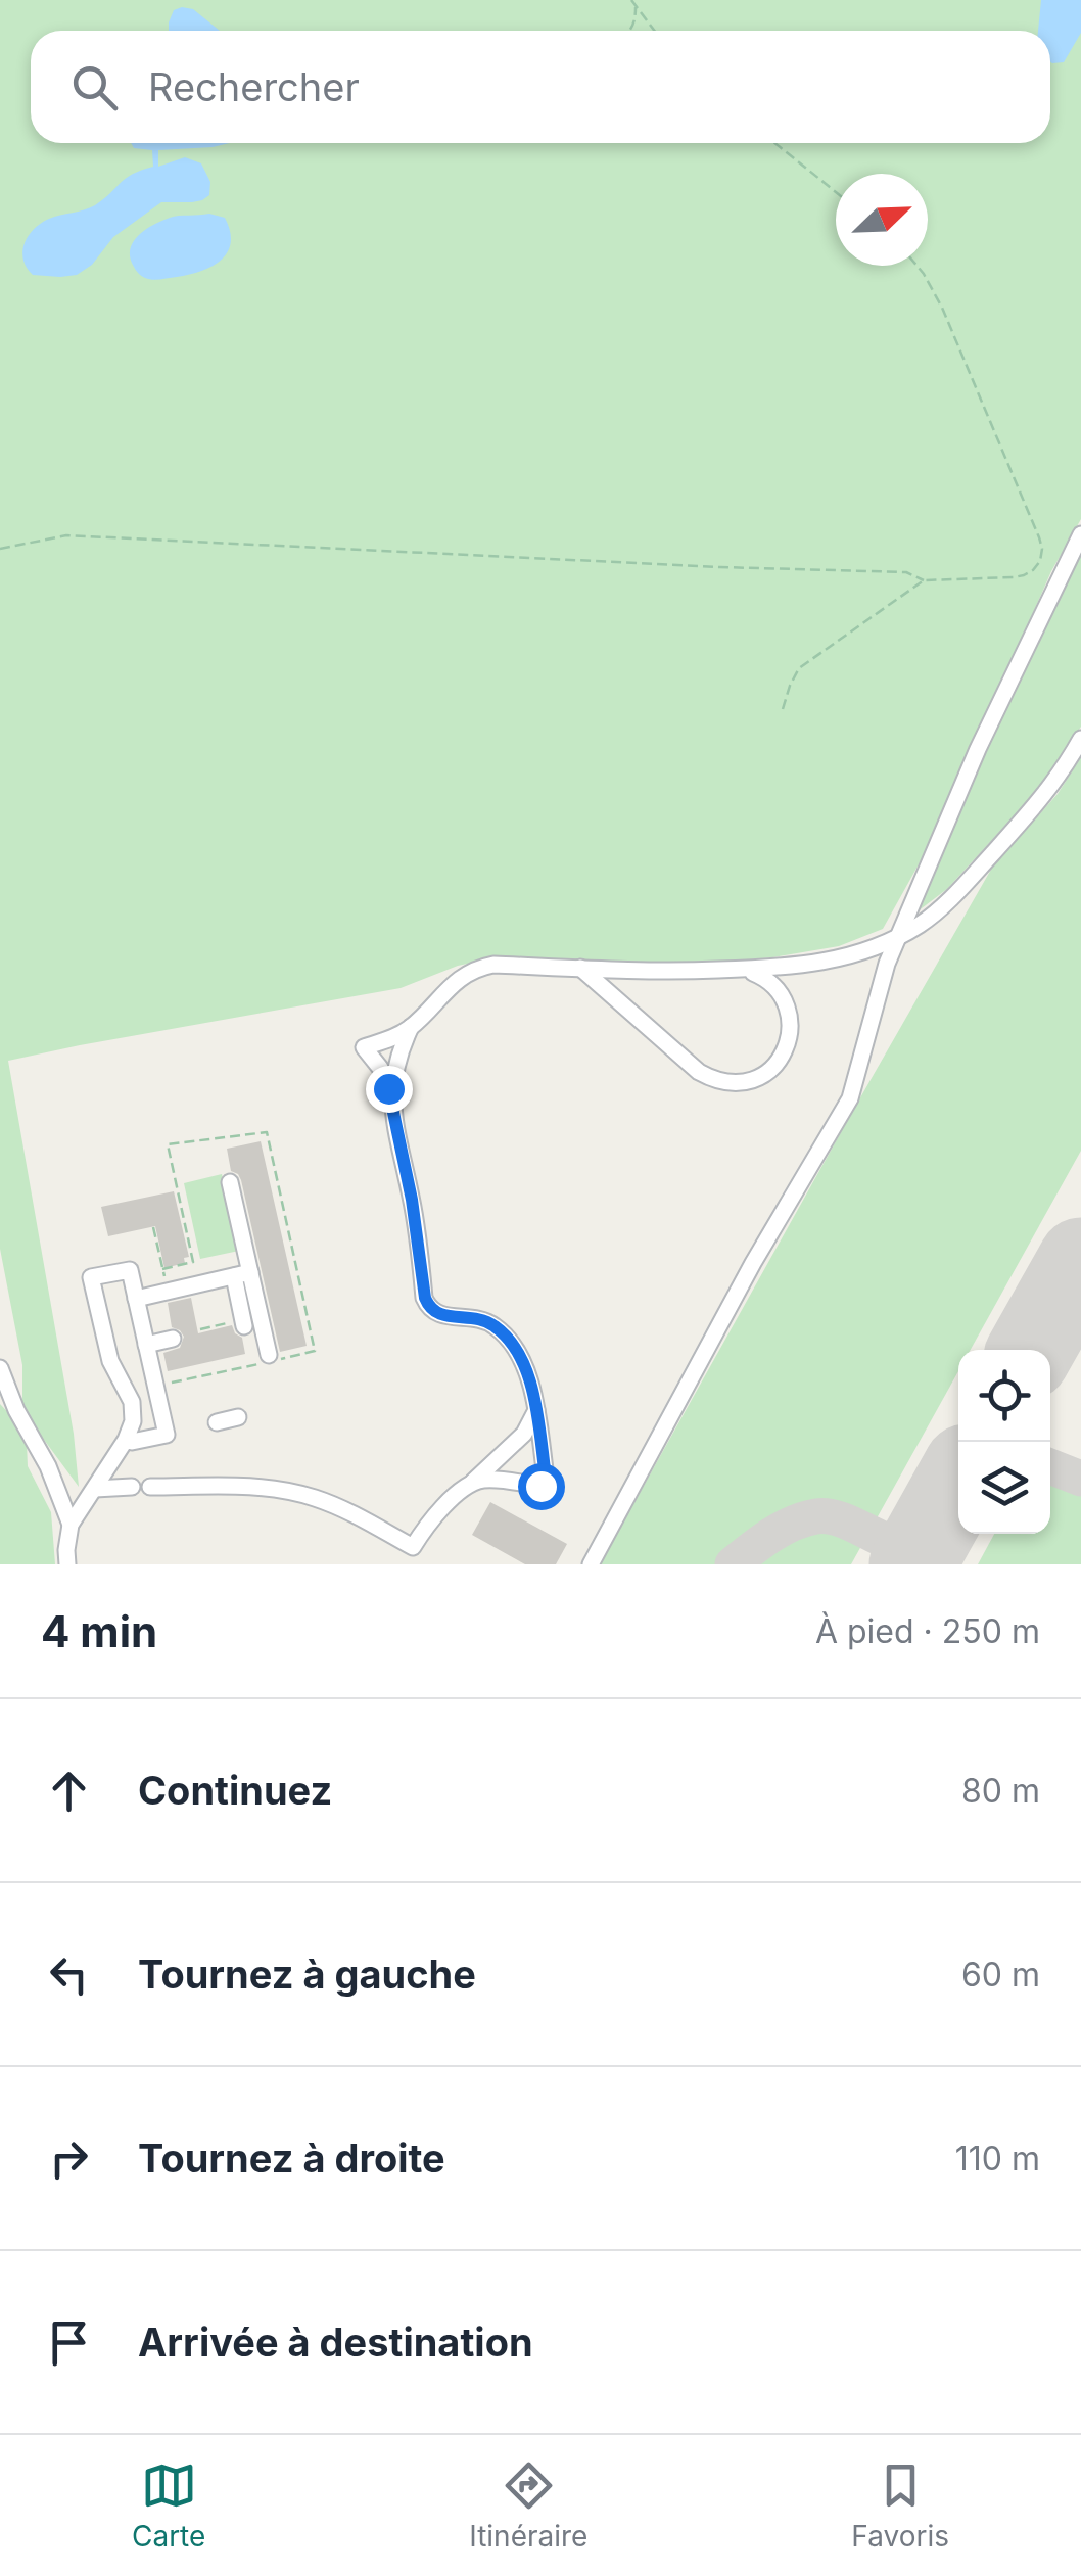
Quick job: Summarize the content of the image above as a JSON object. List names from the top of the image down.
{
  "north": "top right",
  "page": {
    "search": "Rechercher",
    "heading": ["4 min", "À pied · 250 m"],
    "list": [
      ["Continuez", "80 m"],
      ["Tournez à gauche", "60 m"],
      ["Tournez à droite", "110 m"],
      "Arrivée à destination"
    ],
    "nav": ["Carte", "Itinéraire", "Favoris"]
  }
}
